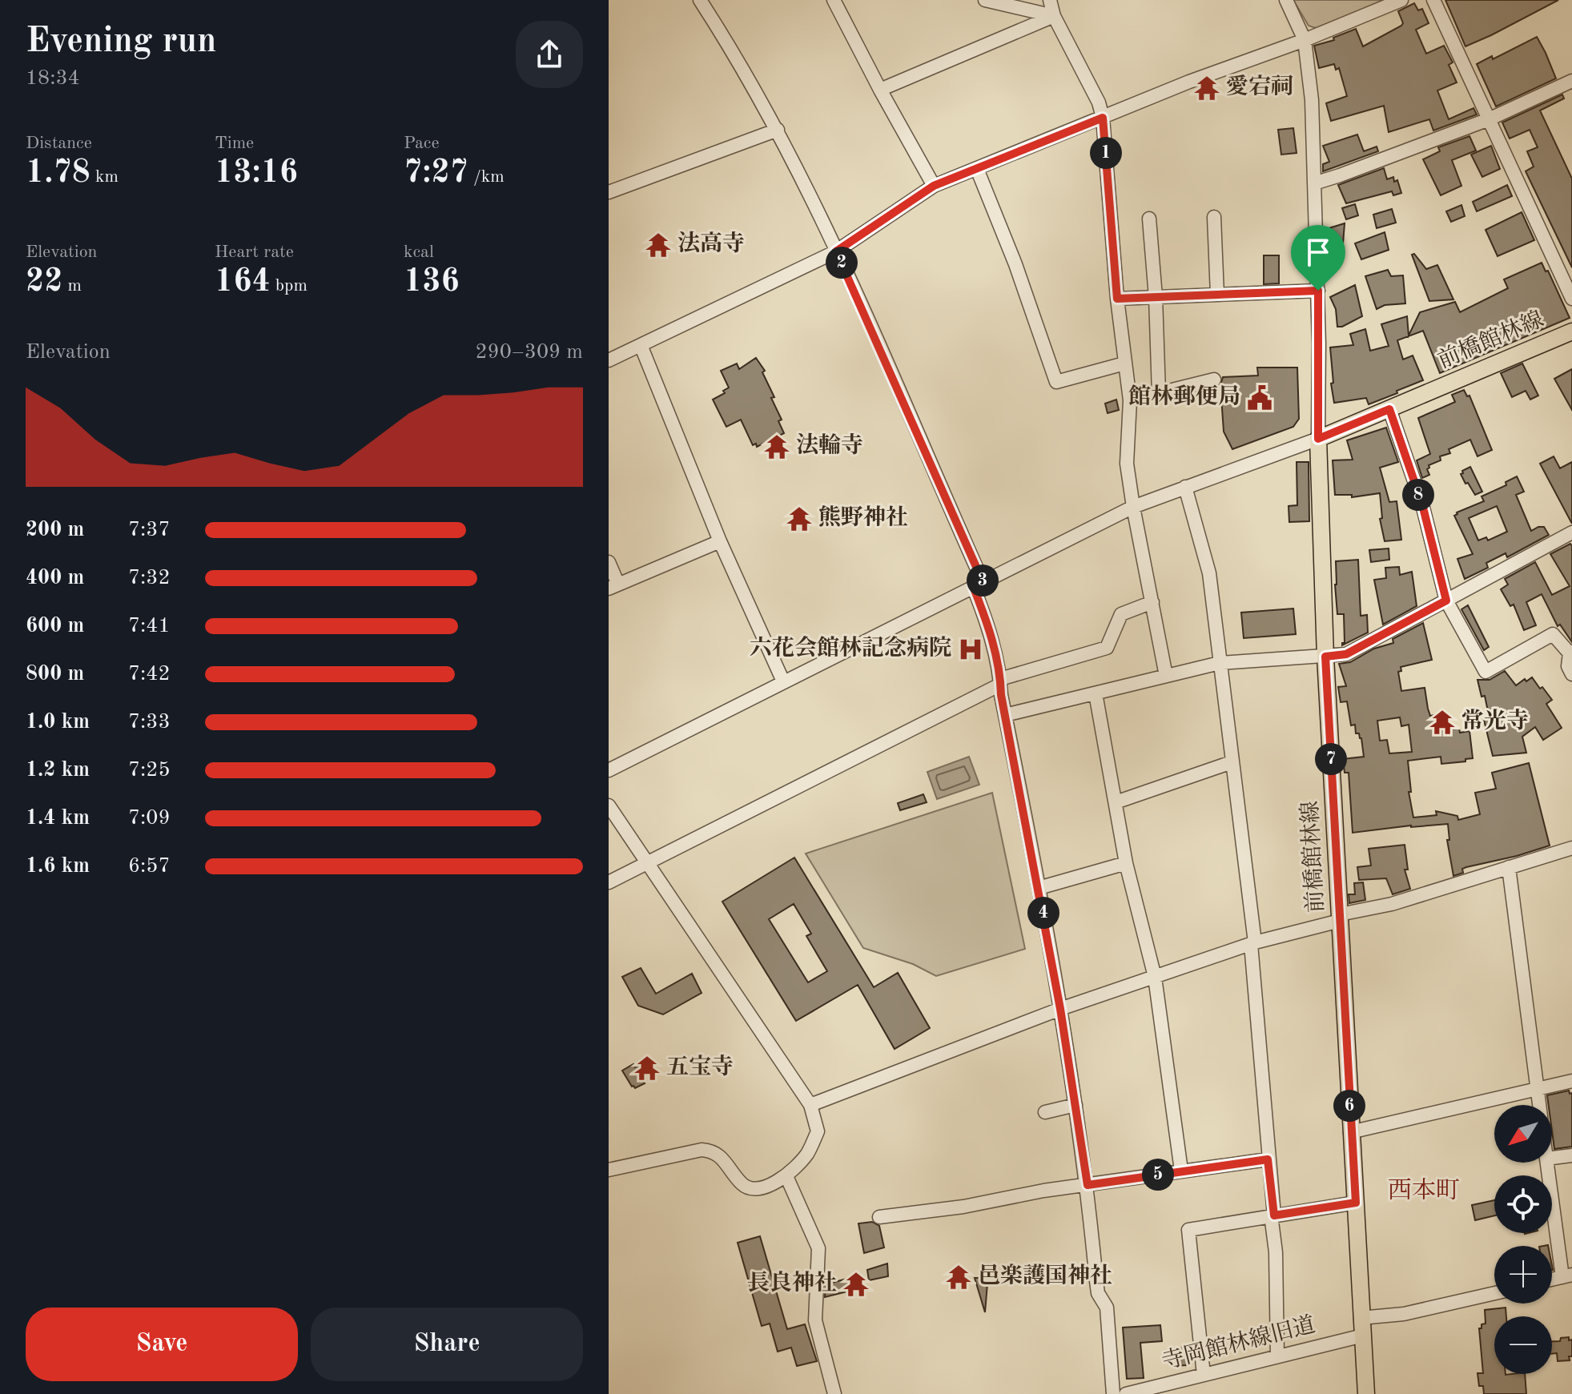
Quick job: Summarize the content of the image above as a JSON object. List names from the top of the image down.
{
  "streets": {
    "main road": ["前橋館林線"],
    "street": ["寺岡館林線旧道"]
  },
  "crossings": [
    ["前橋館林線", "寺岡館林線旧道"]
  ],
  "districts": ["西本町"],
  "places": {
    "temple": [
      "愛宕祠",
      "法高寺",
      "法輪寺",
      "熊野神社",
      "常光寺",
      "五宝寺",
      "邑楽護国神社",
      "長良神社"
    ],
    "public building": ["館林郵便局"],
    "hospital": ["六花会館林記念病院"]
  },
  "north": "bottom left",
  "page": {
    "heading": ["Evening run", "18:34"],
    "stats": [
      ["Distance", "1.78 km"],
      ["Time", "13:16"],
      ["Pace", "7:27 /km"],
      ["Elevation", "22 m"],
      ["Heart rate", "164 bpm"],
      ["kcal", "136"]
    ],
    "pins": [
      "1",
      "2",
      "8",
      "3",
      "7",
      "4",
      "6",
      "5"
    ],
    "chart": ["Elevation", "290–309 m"],
    "list": [
      {
        "name": "200 m",
        "note": "7:37"
      },
      {
        "name": "400 m",
        "note": "7:32"
      },
      {
        "name": "600 m",
        "note": "7:41"
      },
      {
        "name": "800 m",
        "note": "7:42"
      },
      {
        "name": "1.0 km",
        "note": "7:33"
      },
      {
        "name": "1.2 km",
        "note": "7:25"
      },
      {
        "name": "1.4 km",
        "note": "7:09"
      },
      {
        "name": "1.6 km",
        "note": "6:57"
      }
    ],
    "map_buttons": ["+", "−"],
    "buttons": ["Save", "Share"]
  }
}
